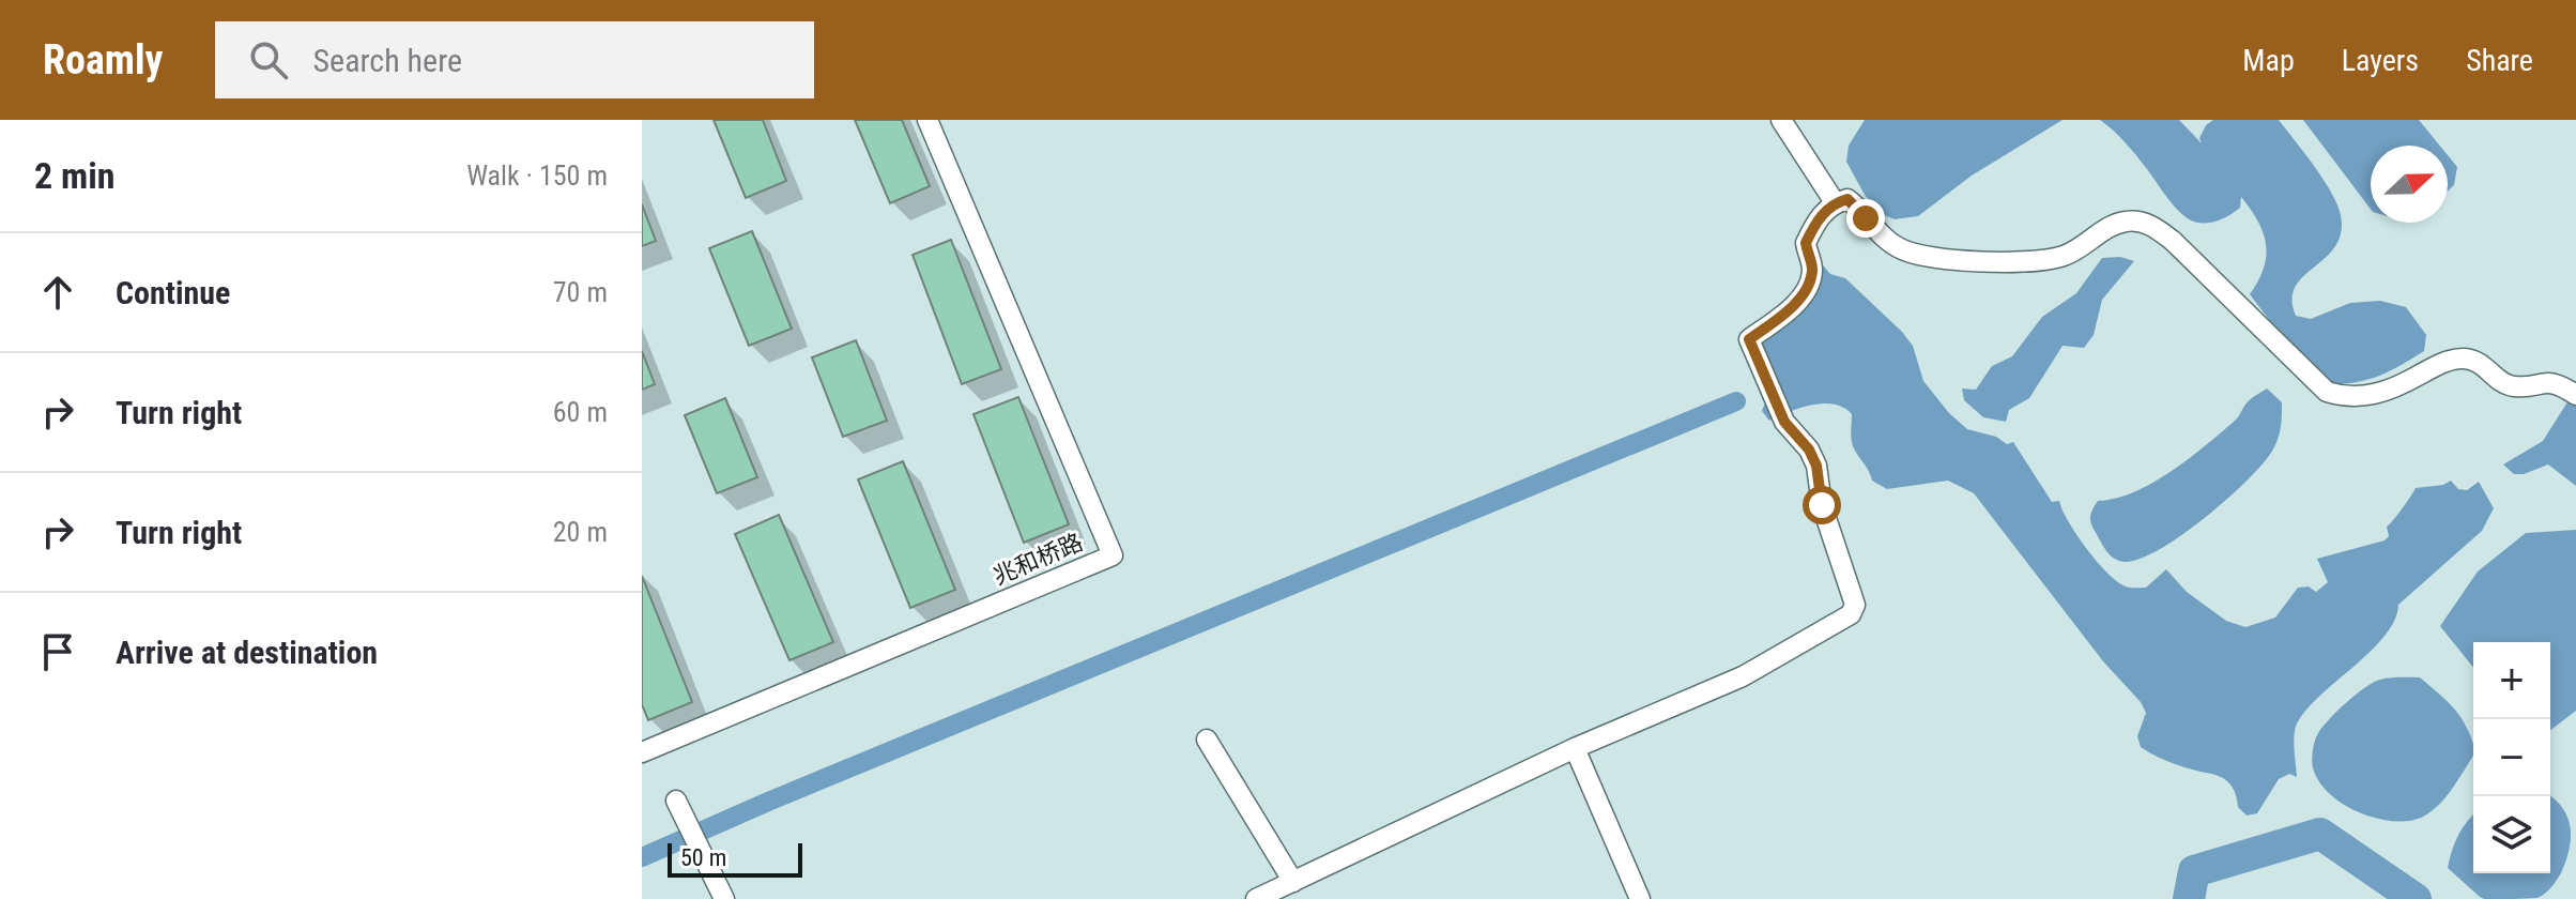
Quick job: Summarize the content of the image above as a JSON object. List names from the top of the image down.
{
  "streets": {
    "street": ["兆和桥路"]
  },
  "scale_bar": "50 m",
  "north": "right",
  "page": {
    "header": "Roamly",
    "search": "Search here",
    "nav": ["Map", "Layers", "Share"],
    "heading": ["2 min", "Walk · 150 m"],
    "list": [
      ["Continue", "70 m"],
      ["Turn right", "60 m"],
      ["Turn right", "20 m"],
      "Arrive at destination"
    ],
    "map_buttons": ["+", "−"],
    "scale": "50 m"
  }
}
